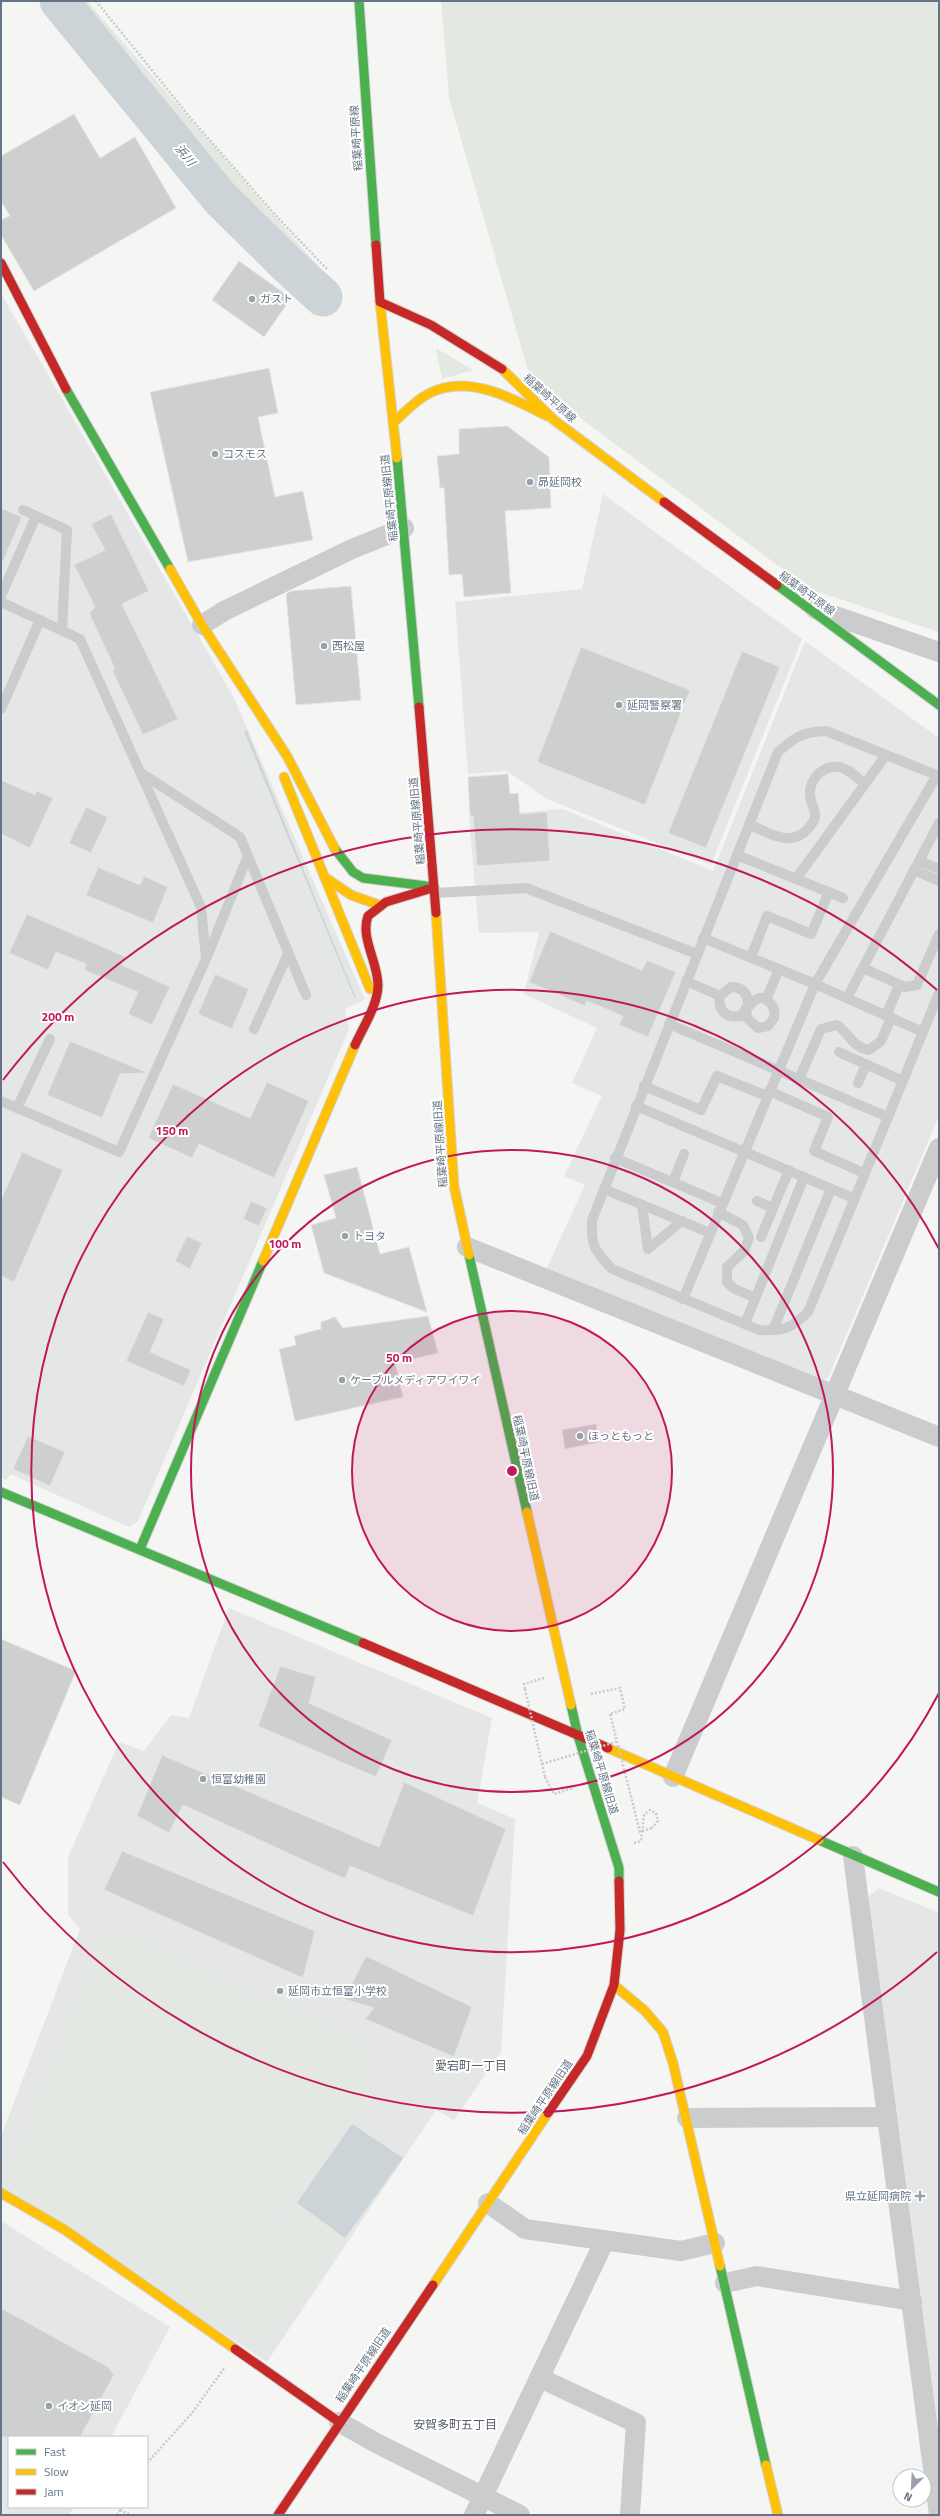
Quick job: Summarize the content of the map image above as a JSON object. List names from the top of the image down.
{
  "streets": {
    "street": ["稲葉崎平原線", "稲葉崎平原線旧道"]
  },
  "crossings": [
    ["稲葉崎平原線", "稲葉崎平原線旧道"]
  ],
  "districts": ["愛宕町一丁目", "安賀多町五丁目"],
  "water": ["浜川"],
  "places": {
    "other": [
      "ガスト",
      "コスモス",
      "昴延岡校",
      "西松屋",
      "延岡警察署",
      "トヨタ",
      "ケーブルメディアワイワイ",
      "ほっともっと",
      "恒富幼稚園",
      "延岡市立恒富小学校",
      "イオン延岡"
    ],
    "health": ["県立延岡病院"]
  },
  "legend": ["Fast", "Slow", "Jam"],
  "north": "bottom left",
  "rings": [
    "200 m",
    "150 m",
    "100 m",
    "50 m"
  ]
}
